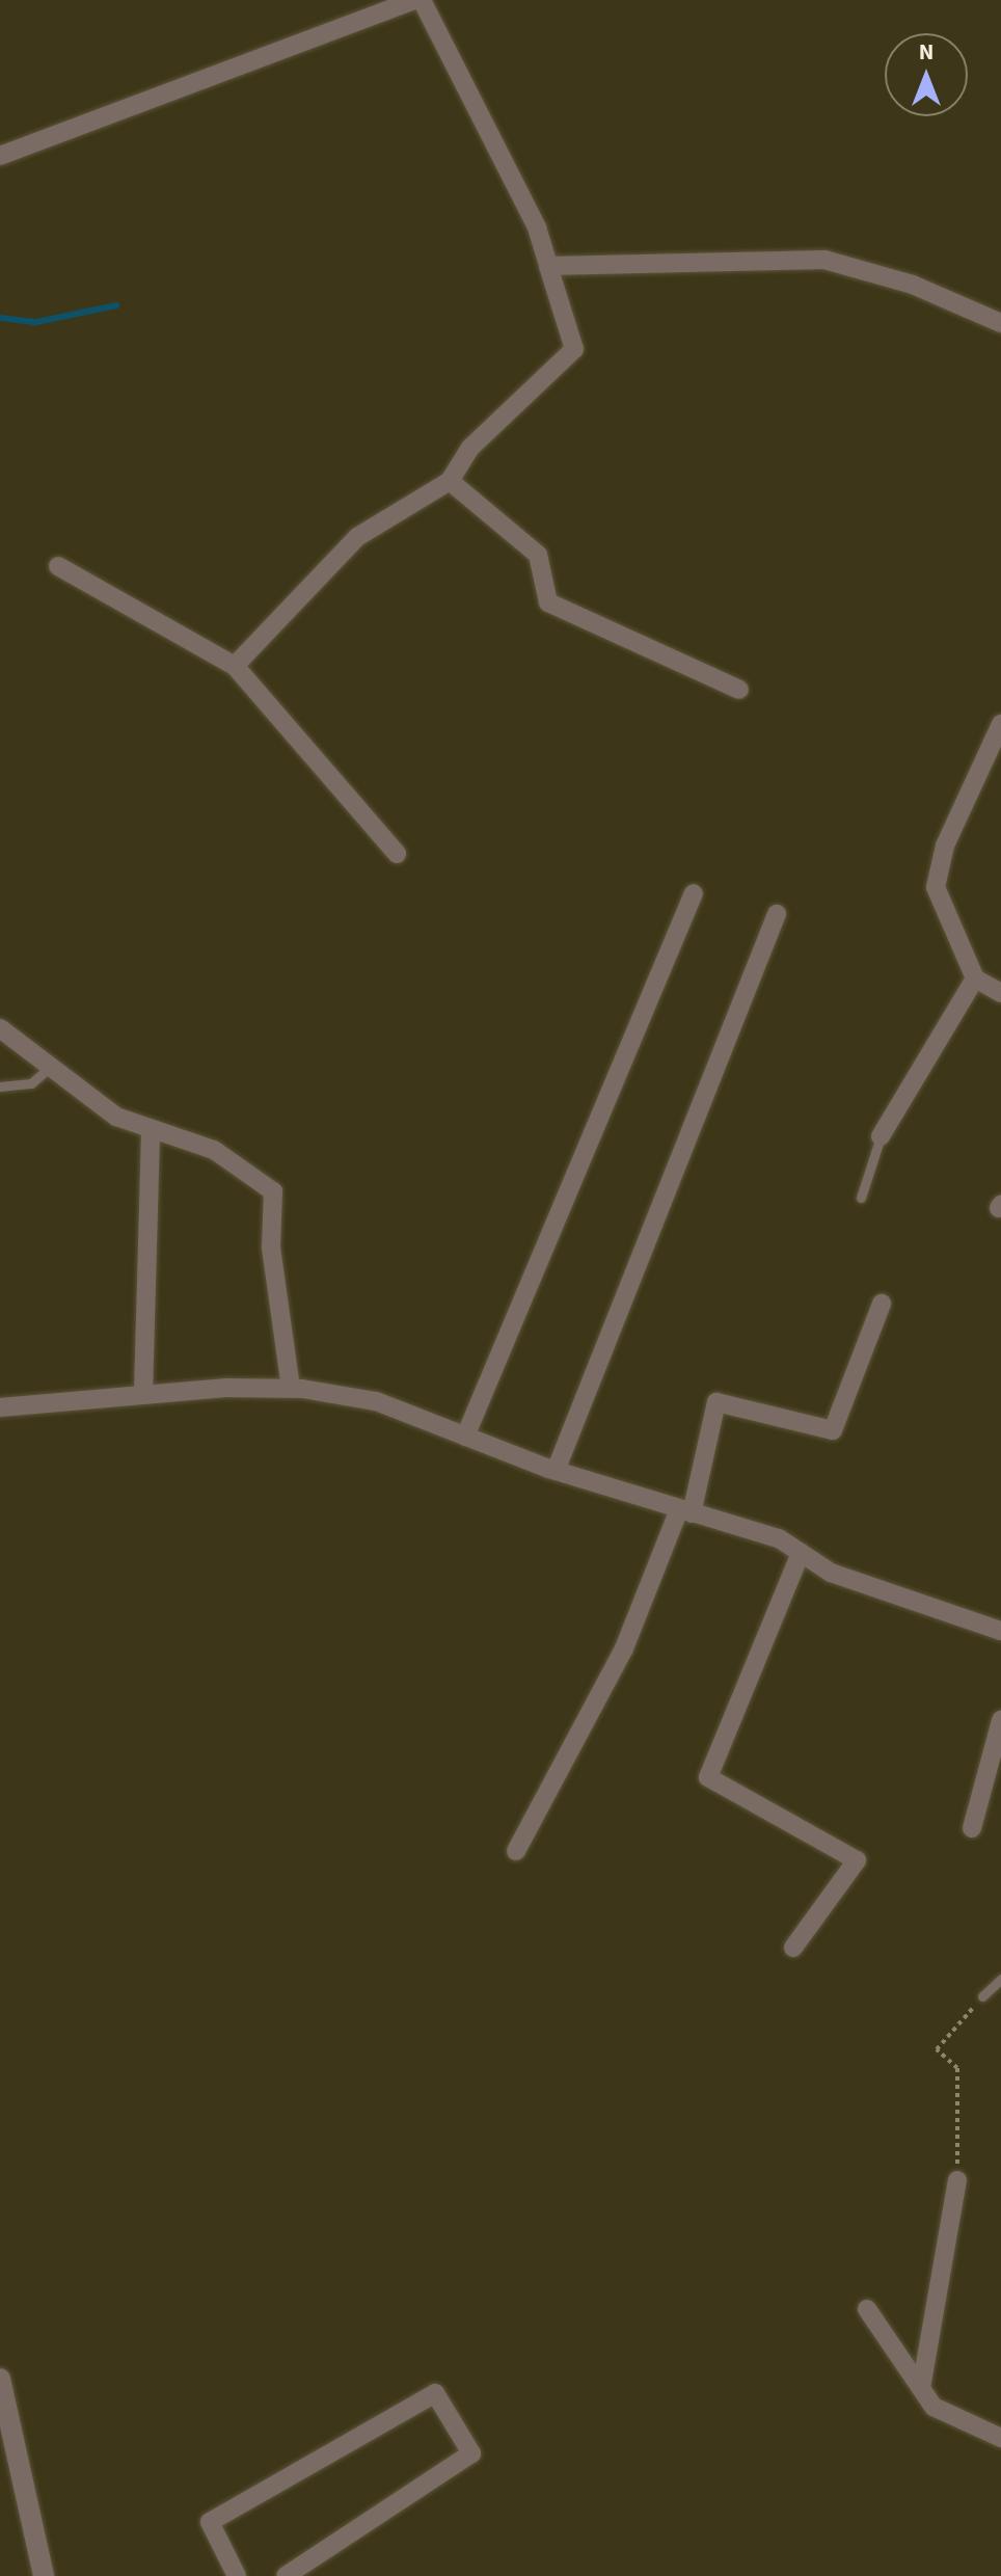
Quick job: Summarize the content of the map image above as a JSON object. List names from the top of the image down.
{
  "north": "top"
}
